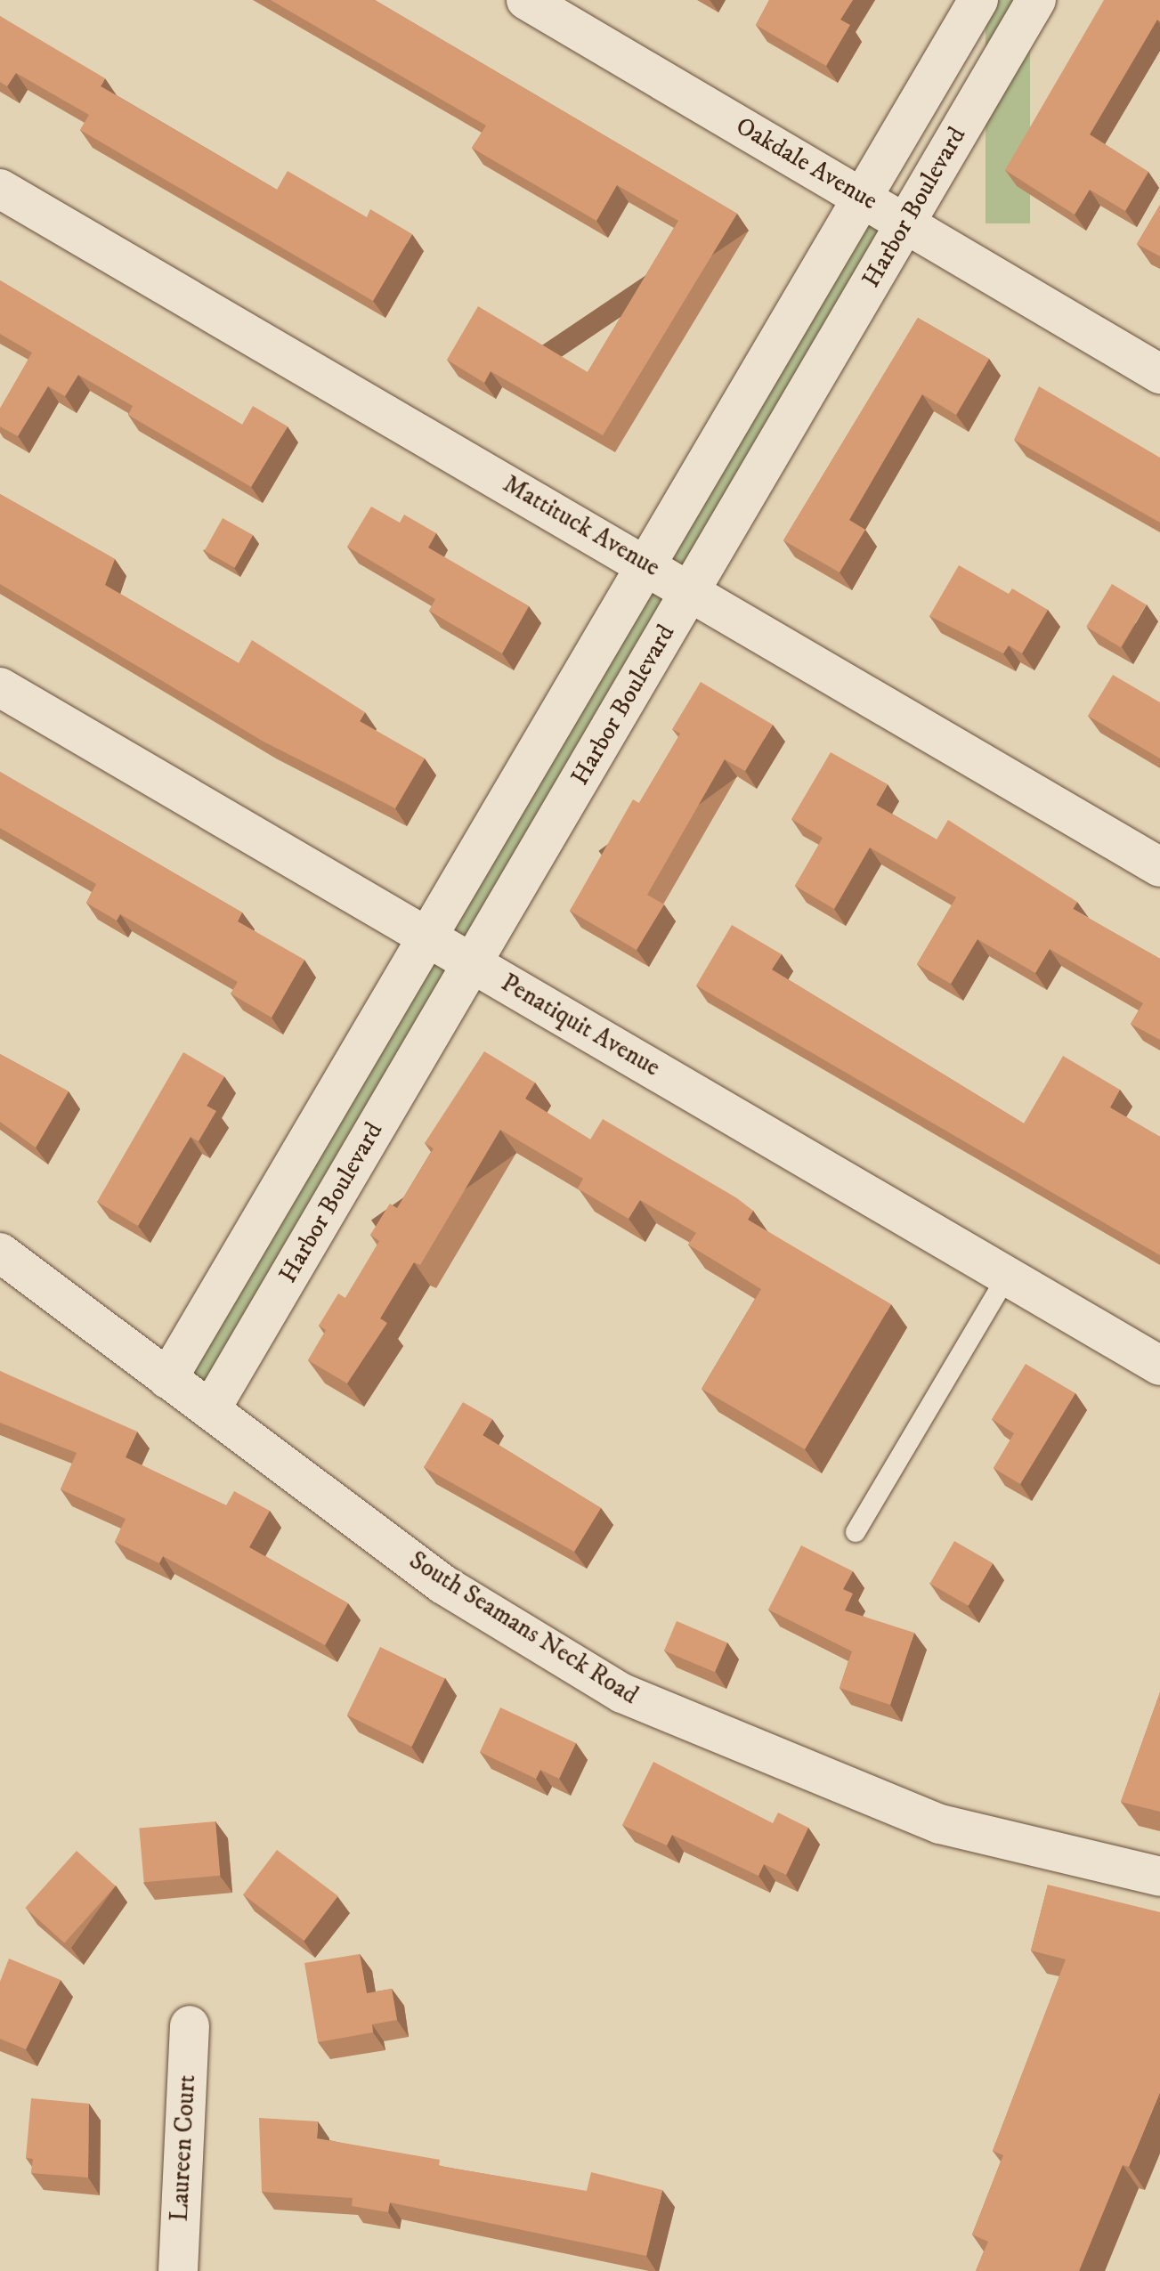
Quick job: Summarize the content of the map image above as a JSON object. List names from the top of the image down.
{
  "streets": {
    "street": [
      "Oakdale Avenue",
      "Harbor Boulevard",
      "Mattituck Avenue",
      "Penatiquit Avenue",
      "South Seamans Neck Road",
      "Laureen Court"
    ]
  },
  "crossings": [
    ["Oakdale Avenue", "Harbor Boulevard"],
    ["Harbor Boulevard", "Mattituck Avenue"],
    ["Harbor Boulevard", "Penatiquit Avenue"],
    ["Harbor Boulevard", "South Seamans Neck Road"]
  ]
}
